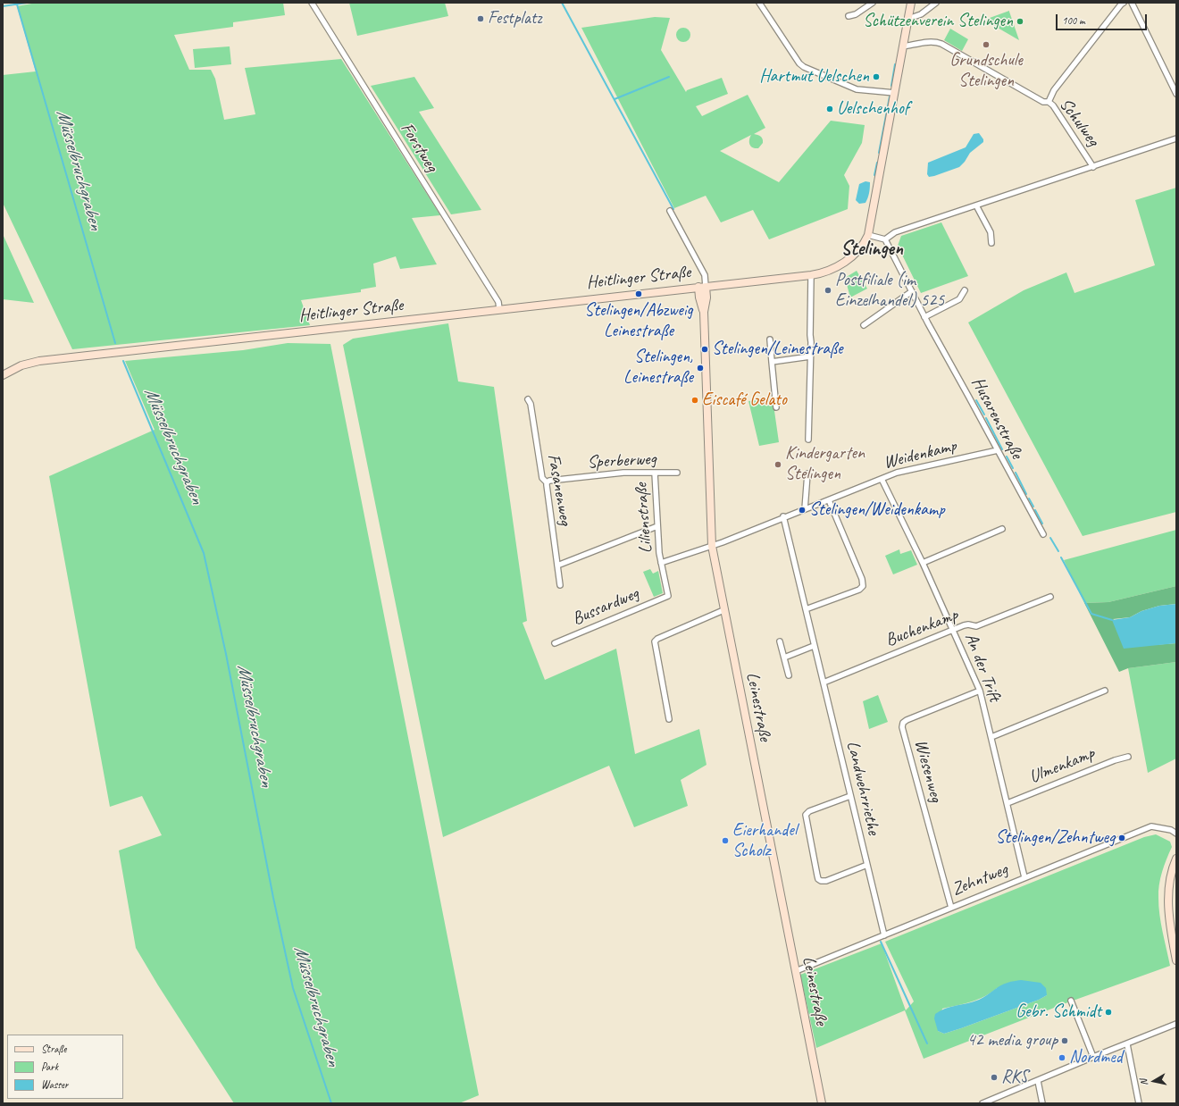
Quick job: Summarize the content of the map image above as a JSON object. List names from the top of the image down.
{
  "streets": {
    "street": [
      "Schulweg",
      "Forstweg",
      "Heitlinger Straße",
      "Husarenstraße",
      "Weidenkamp",
      "Sperberweg",
      "Fasanenweg",
      "Lilienstraße",
      "Bussardweg",
      "Buchenkamp",
      "An der Trift",
      "Leinestraße",
      "Ulmenkamp",
      "Wiesenweg",
      "Landwehrriethe",
      "Zehntweg"
    ]
  },
  "crossings": [
    ["Forstweg", "Heitlinger Straße"],
    ["Heitlinger Straße", "Leinestraße"],
    ["Husarenstraße", "Weidenkamp"],
    ["Weidenkamp", "Lilienstraße"],
    ["Weidenkamp", "An der Trift"],
    ["Weidenkamp", "Leinestraße"],
    ["Weidenkamp", "Landwehrriethe"],
    ["Sperberweg", "Fasanenweg"],
    ["Sperberweg", "Lilienstraße"],
    ["Lilienstraße", "Bussardweg"],
    ["Lilienstraße", "Leinestraße"],
    ["Buchenkamp", "An der Trift"],
    ["Buchenkamp", "Landwehrriethe"],
    ["An der Trift", "Ulmenkamp"],
    ["An der Trift", "Wiesenweg"],
    ["An der Trift", "Zehntweg"],
    ["Leinestraße", "Zehntweg"],
    ["Wiesenweg", "Zehntweg"],
    ["Landwehrriethe", "Zehntweg"]
  ],
  "districts": ["Stelingen"],
  "water": ["Müsselbruchgraben"],
  "places": [
    "Festplatz",
    "Schützenverein Stelingen",
    "Grundschule Stelingen",
    "Hartmut Uelschen",
    "Uelschenhof",
    "Postfiliale (im Einzelhandel) 525",
    "Stelingen/Abzweig Leinestraße",
    "Stelingen/Leinestraße",
    "Stelingen, Leinestraße",
    "Eiscafé Gelato",
    "Kindergarten Stelingen",
    "Stelingen/Weidenkamp",
    "Stelingen/Zehntweg",
    "Eierhandel Scholz",
    "Gebr. Schmidt",
    "42 media group",
    "Nordmed",
    "RKS"
  ],
  "legend": ["Straße", "Park", "Wasser"],
  "scale_bar": "100 m",
  "north": "left"
}
